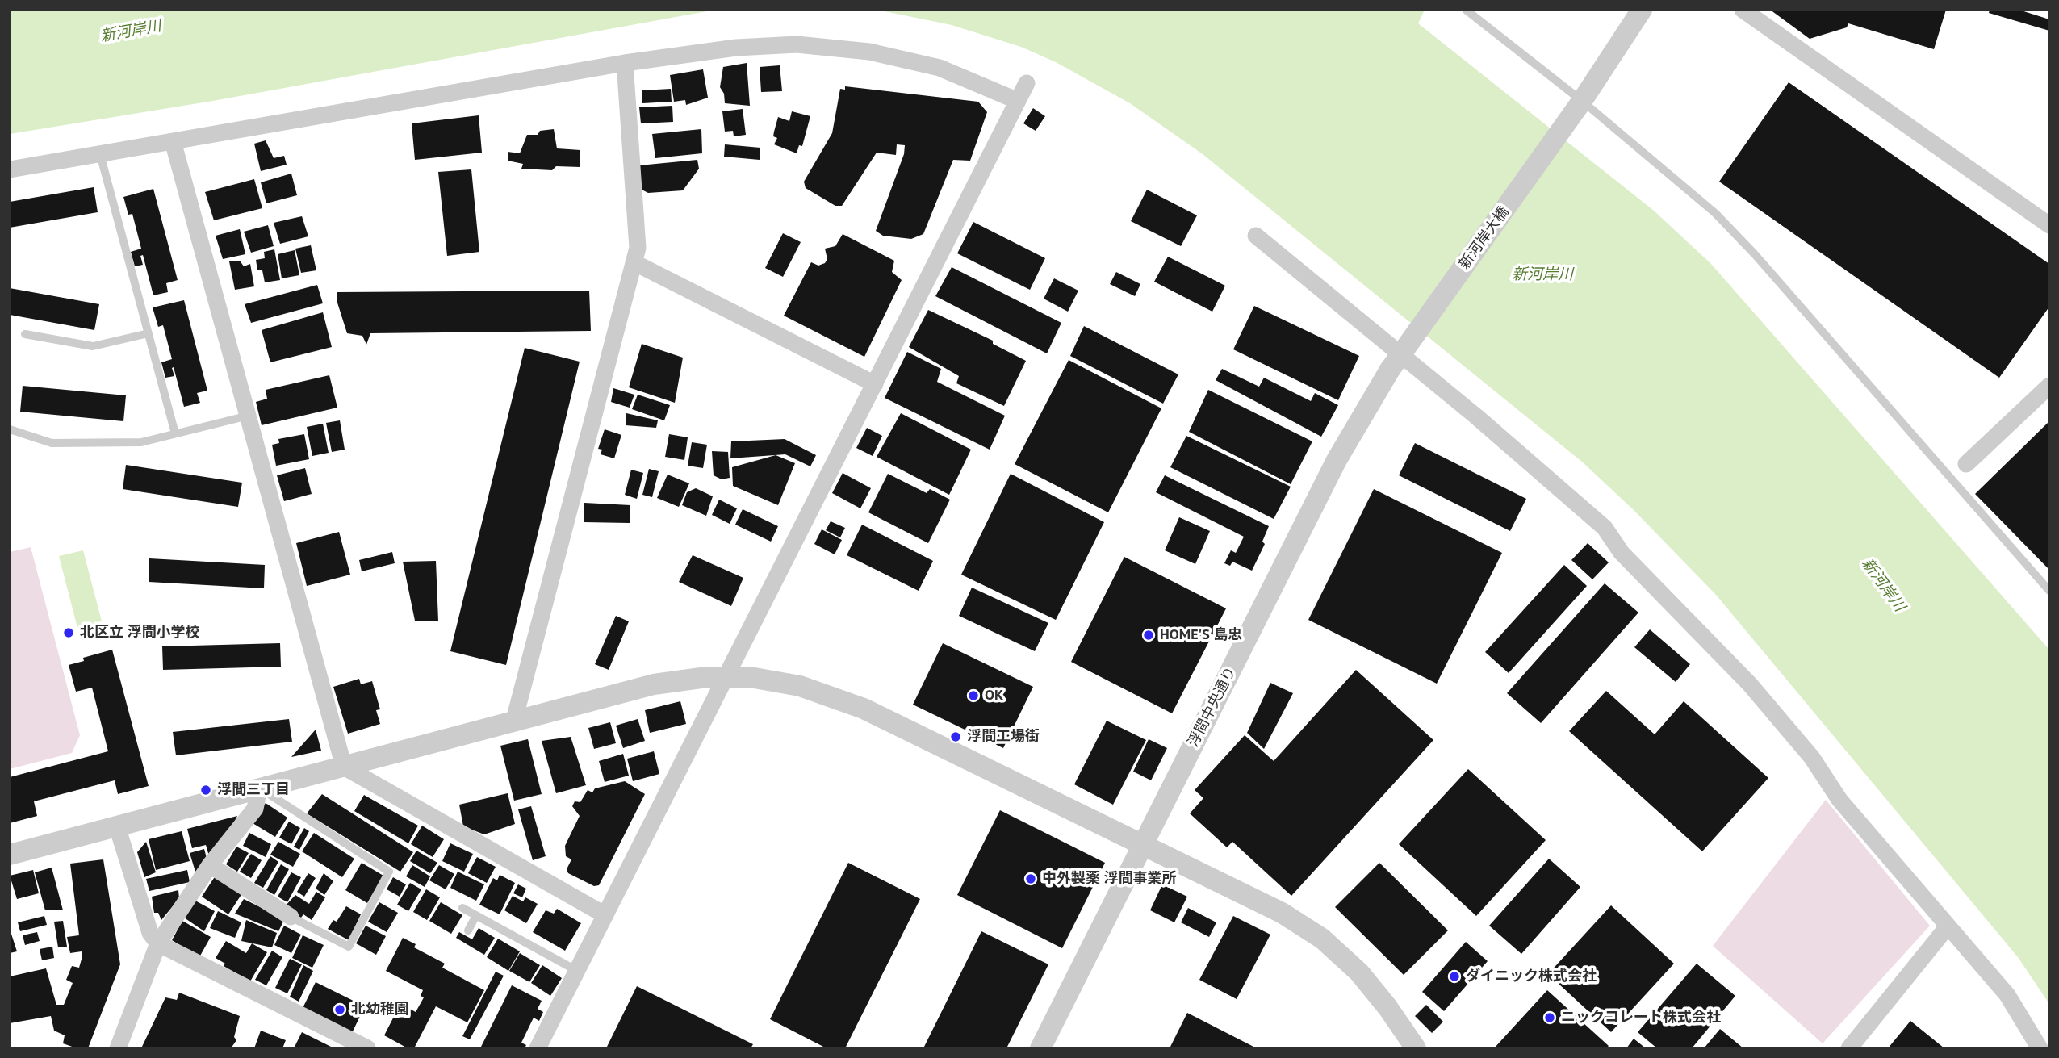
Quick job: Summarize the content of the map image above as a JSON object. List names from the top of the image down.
{
  "streets": {
    "street": ["新河岸大橋", "浮間中央通り"]
  },
  "crossings": [
    ["新河岸大橋", "浮間中央通り"]
  ],
  "water": ["新河岸川"],
  "places": [
    "北区立 浮間小学校",
    "HOME'S 島忠",
    "OK",
    "浮間工場街",
    "浮間三丁目",
    "中外製薬 浮間事業所",
    "ダイニック株式会社",
    "北幼稚園",
    "ニックコレート株式会社"
  ]
}
